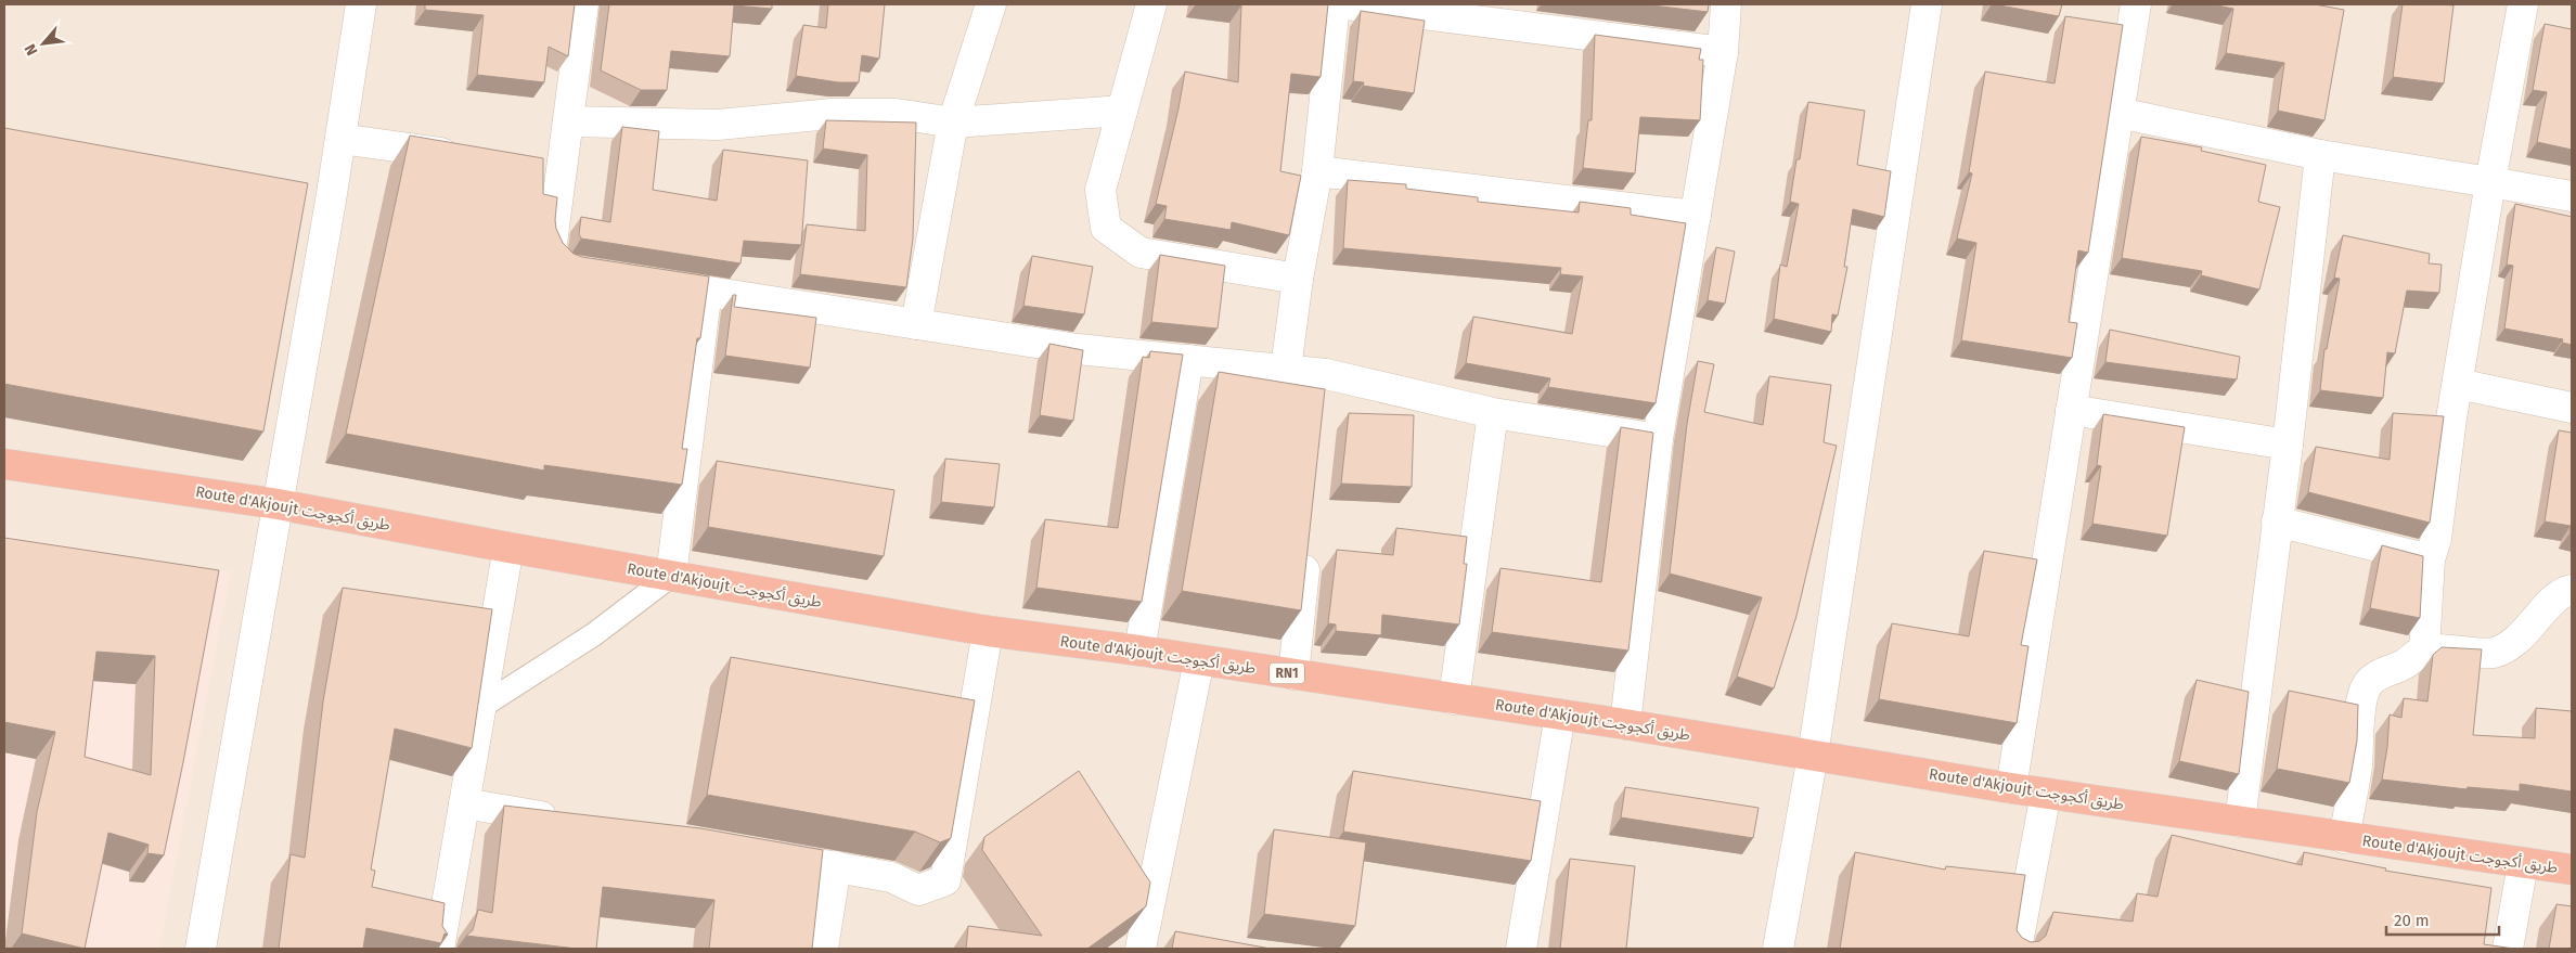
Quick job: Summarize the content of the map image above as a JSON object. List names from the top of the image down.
{
  "streets": {
    "highway": ["Route d'Akjoujt طريق أكجوجت", "RN1"]
  },
  "scale_bar": "20 m",
  "north": "bottom left"
}
